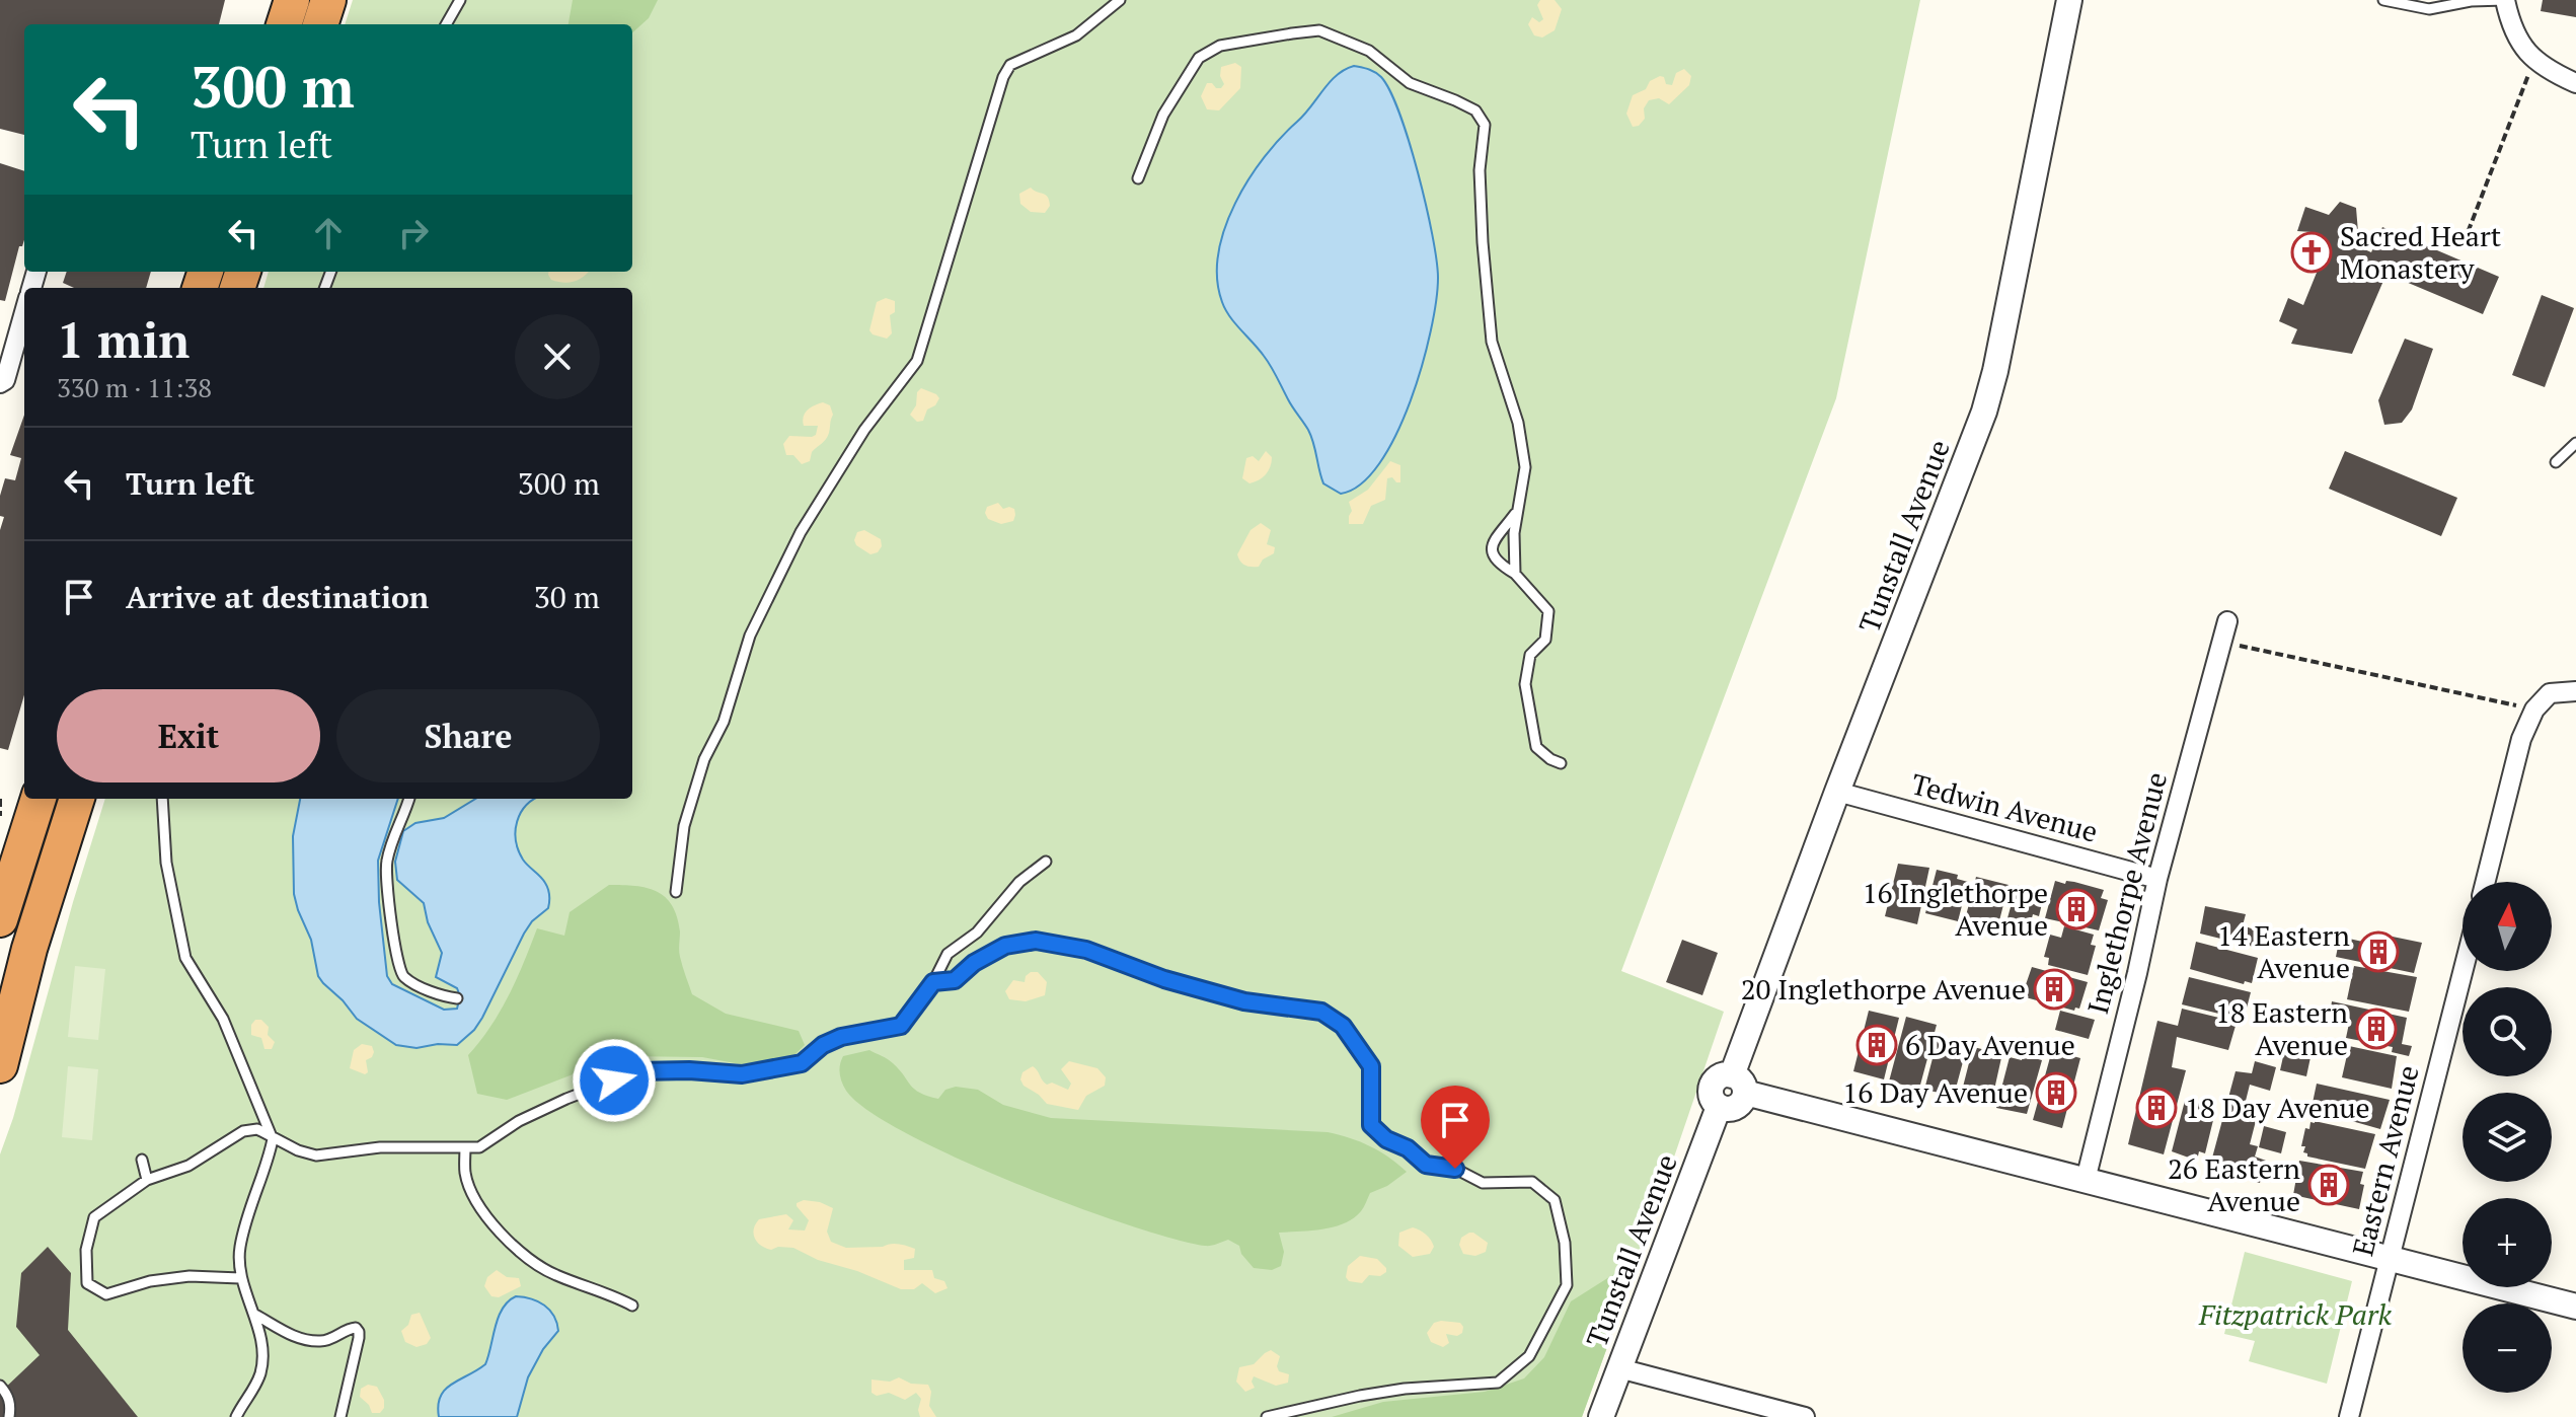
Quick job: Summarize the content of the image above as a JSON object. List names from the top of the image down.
{
  "streets": {
    "street": [
      "Tunstall Avenue",
      "Tedwin Avenue",
      "Inglethorpe Avenue",
      "Eastern Avenue"
    ]
  },
  "crossings": [
    ["Tunstall Avenue", "Tedwin Avenue"],
    ["Tedwin Avenue", "Inglethorpe Avenue"]
  ],
  "parks": ["Fitzpatrick Park"],
  "places": {
    "church": ["Sacred Heart Monastery"],
    "building": [
      "16 Inglethorpe Avenue",
      "14 Eastern Avenue",
      "20 Inglethorpe Avenue",
      "18 Eastern Avenue",
      "6 Day Avenue",
      "16 Day Avenue",
      "18 Day Avenue",
      "26 Eastern Avenue"
    ]
  },
  "north": "top",
  "page": {
    "turn": ["300 m", "Turn left"],
    "heading": ["1 min", "330 m · 11:38"],
    "list": [
      {
        "name": "Turn left",
        "value": "300 m"
      },
      {
        "name": "Arrive at destination",
        "value": "30 m"
      }
    ],
    "buttons": ["Exit", "Share"],
    "map_buttons": ["+", "−"]
  }
}
